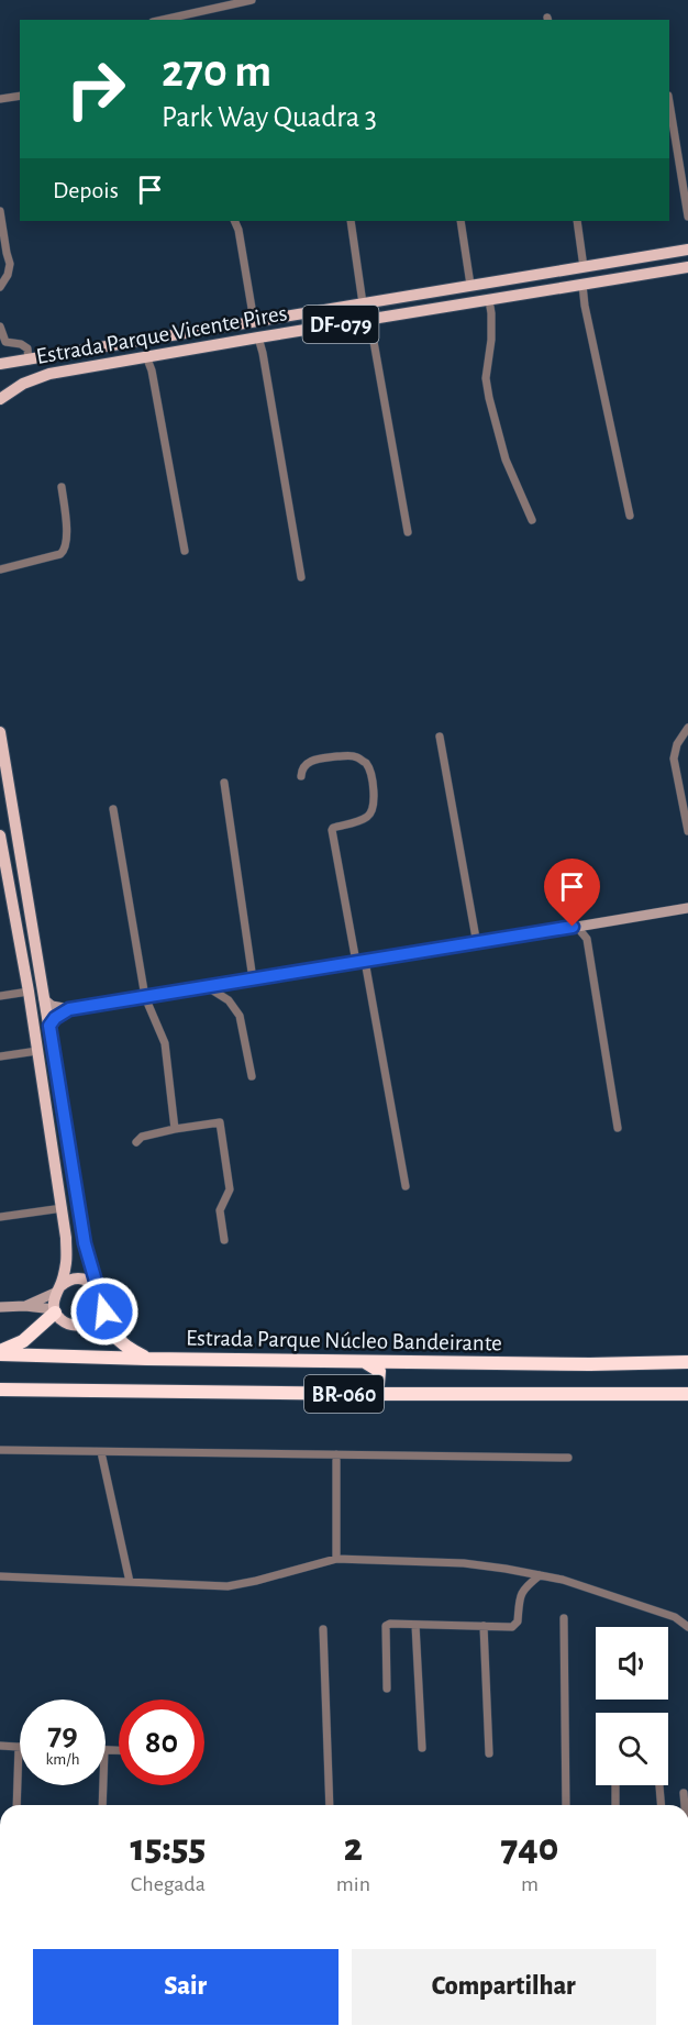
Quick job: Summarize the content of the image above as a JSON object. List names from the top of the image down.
{
  "streets": {
    "highway": ["Estrada Parque Núcleo Bandeirante", "BR-060"],
    "main road": ["DF-079", "Estrada Parque Vicente Pires"]
  },
  "page": {
    "turn": ["270 m", "Park Way Quadra 3"],
    "then": "Depois",
    "speed": "79 km/h",
    "limit": "80",
    "eta": [
      "15:55",
      "Chegada",
      "2",
      "min",
      "740",
      "m"
    ],
    "buttons": ["Sair", "Compartilhar"]
  }
}
